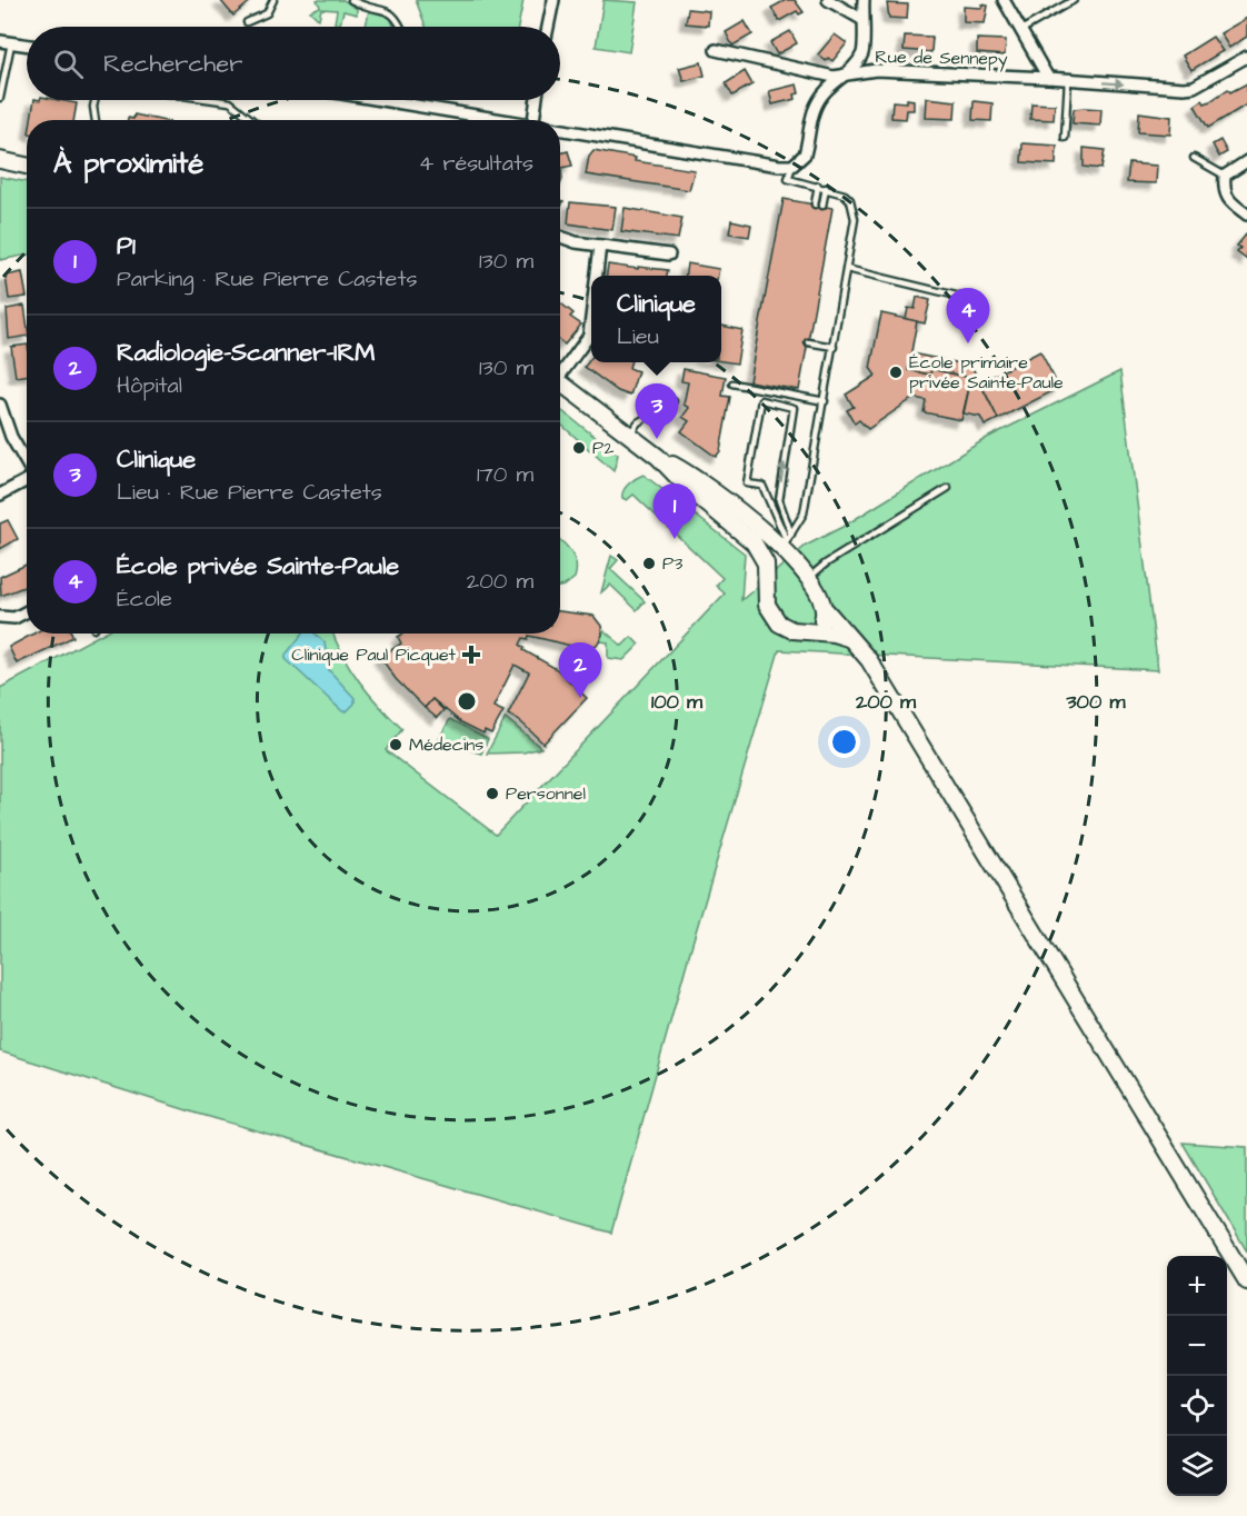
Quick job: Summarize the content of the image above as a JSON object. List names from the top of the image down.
{
  "streets": {
    "street": ["Rue de Sennepy"]
  },
  "places": {
    "other": [
      "École primaire privée Sainte-Paule",
      "P2",
      "P3",
      "Médecins",
      "Personnel"
    ],
    "health": ["Clinique Paul Picquet"]
  },
  "page": {
    "search": "Rechercher",
    "heading": ["À proximité", "4 résultats"],
    "list": [
      {
        "mark": "1",
        "name": "P1",
        "note": "Parking · Rue Pierre Castets",
        "value": "130 m"
      },
      {
        "mark": "2",
        "name": "Radiologie-Scanner-IRM",
        "note": "Hôpital",
        "value": "130 m"
      },
      {
        "mark": "3",
        "name": "Clinique",
        "note": "Lieu · Rue Pierre Castets",
        "value": "170 m"
      },
      {
        "mark": "4",
        "name": "École privée Sainte-Paule",
        "note": "École",
        "value": "200 m"
      }
    ],
    "popup": ["Clinique", "Lieu"],
    "pins": [
      "4",
      "3",
      "1",
      "2"
    ],
    "map_buttons": ["+", "−"]
  },
  "rings": ["100 m", "200 m", "300 m"]
}
